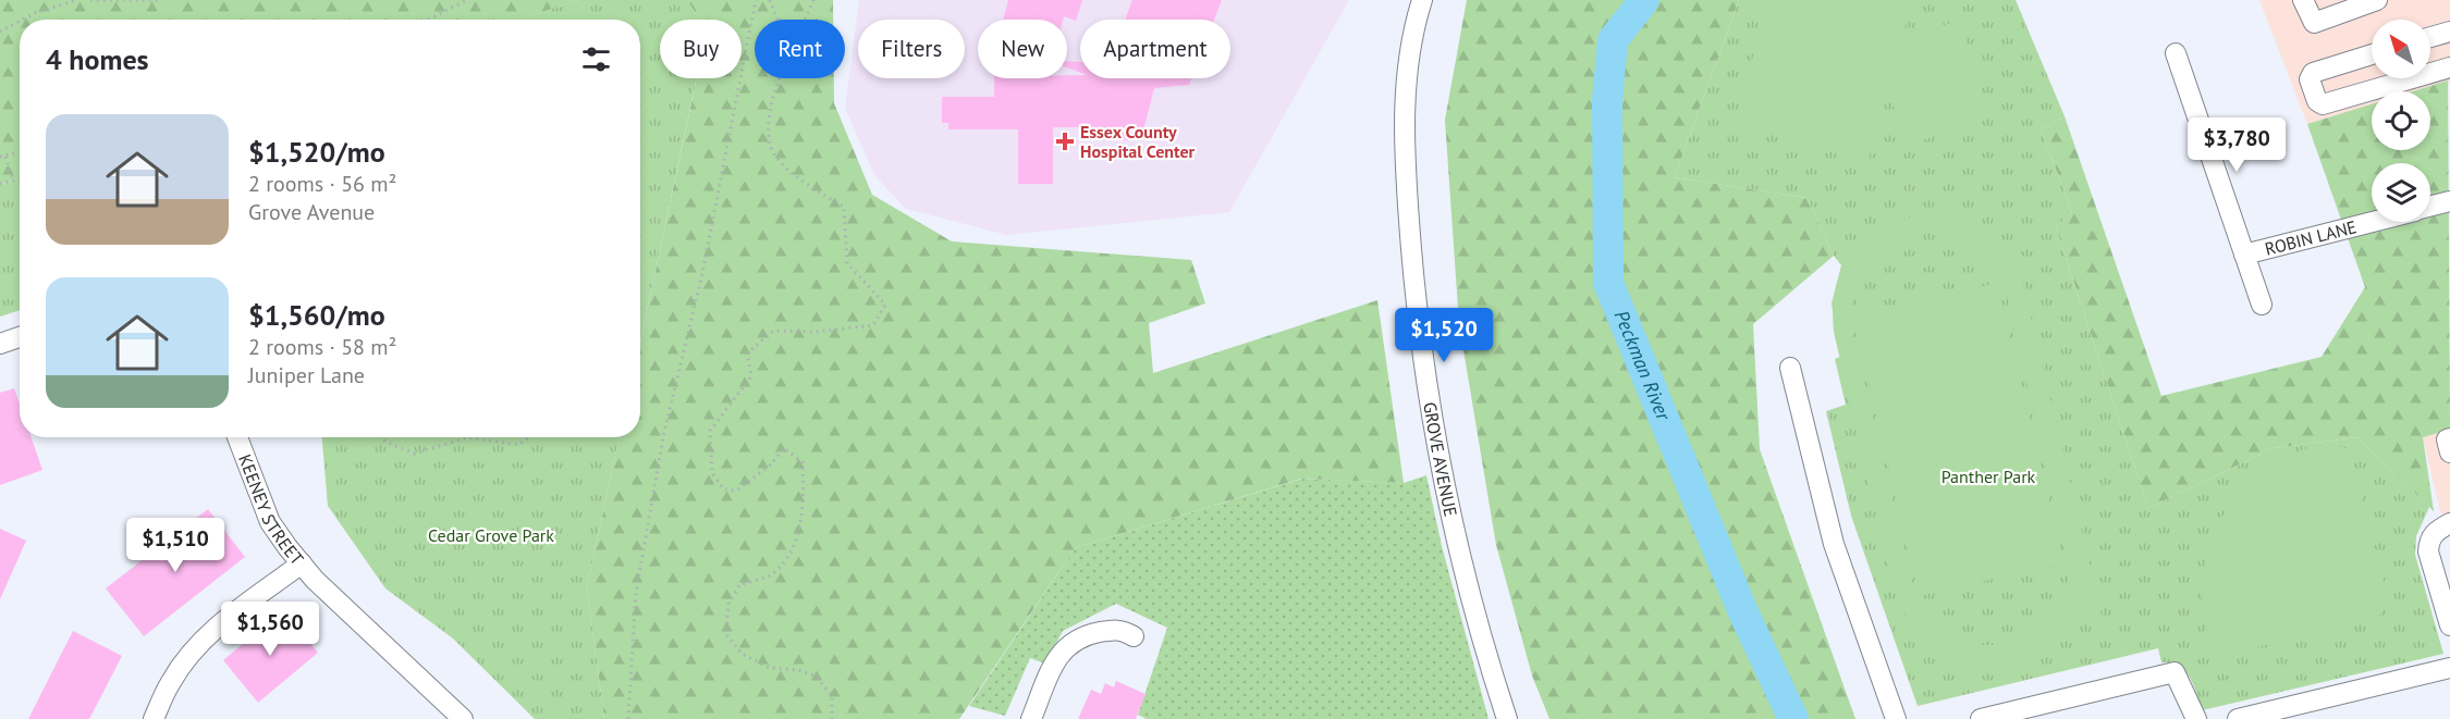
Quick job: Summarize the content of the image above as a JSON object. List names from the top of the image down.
{
  "streets": {
    "street": ["ROBIN LANE", "GROVE AVENUE", "KEENEY STREET"]
  },
  "water": ["Peckman River"],
  "parks": ["Panther Park", "Cedar Grove Park"],
  "places": {
    "health": ["Essex County Hospital Center"]
  },
  "north": "top left",
  "page": {
    "chip": [
      "Buy",
      "Rent",
      "Filters",
      "New",
      "Apartment"
    ],
    "heading": "4 homes",
    "list": [
      {
        "name": "$1,520/mo",
        "note": "2 rooms · 56 m² · Grove Avenue"
      },
      {
        "name": "$1,560/mo",
        "note": "2 rooms · 58 m² · Juniper Lane"
      }
    ],
    "price": [
      "$3,780",
      "$1,520",
      "$1,510",
      "$1,560"
    ]
  }
}
